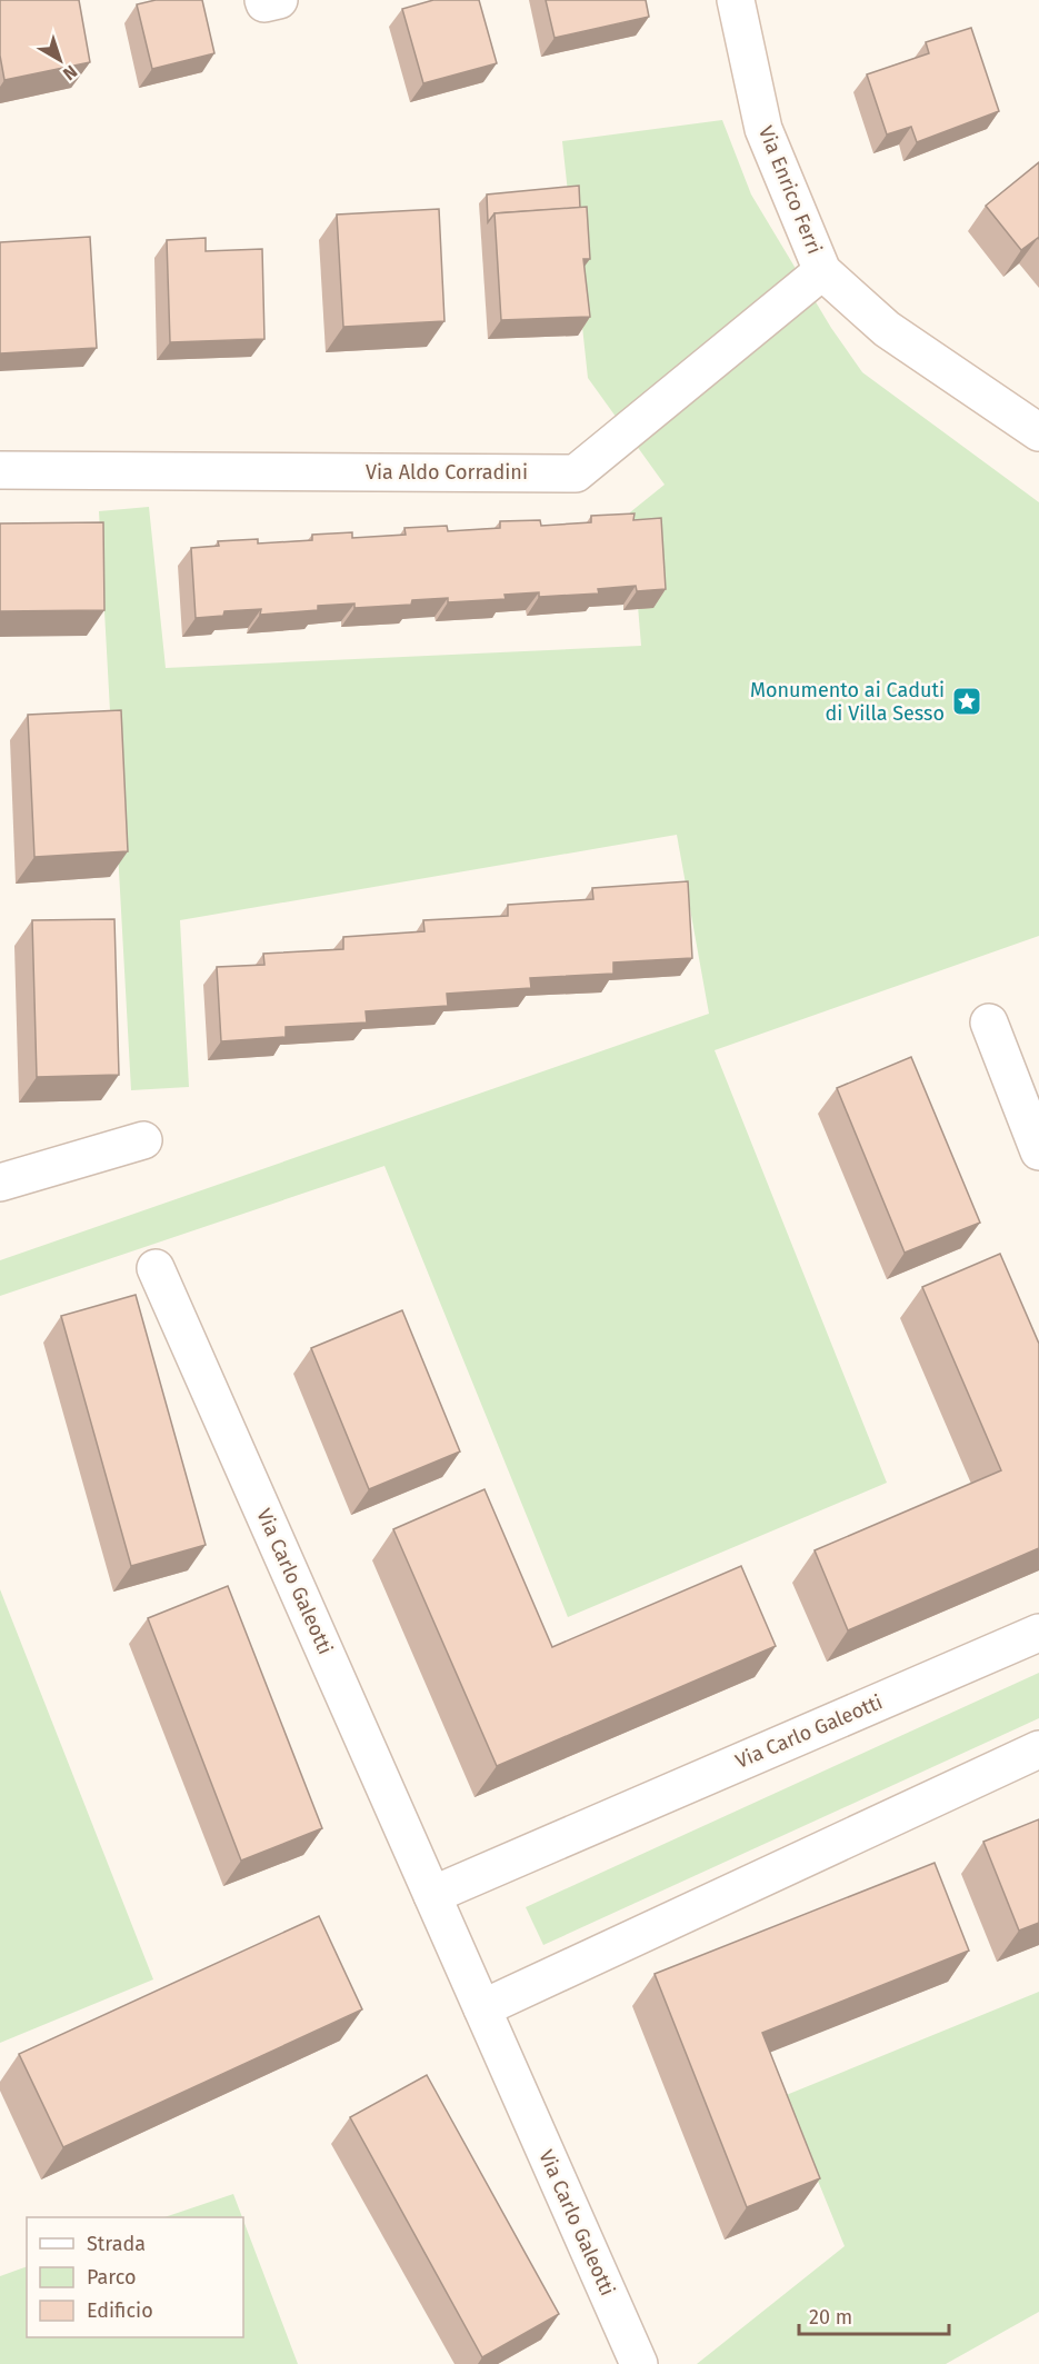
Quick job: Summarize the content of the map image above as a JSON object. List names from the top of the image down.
{
  "streets": {
    "street": ["Via Enrico Ferri", "Via Aldo Corradini", "Via Carlo Galeotti"]
  },
  "crossings": [
    ["Via Enrico Ferri", "Via Aldo Corradini"]
  ],
  "places": {
    "place": ["Monumento ai Caduti di Villa Sesso"]
  },
  "legend": ["Strada", "Parco", "Edificio"],
  "scale_bar": "20 m",
  "north": "bottom right"
}
